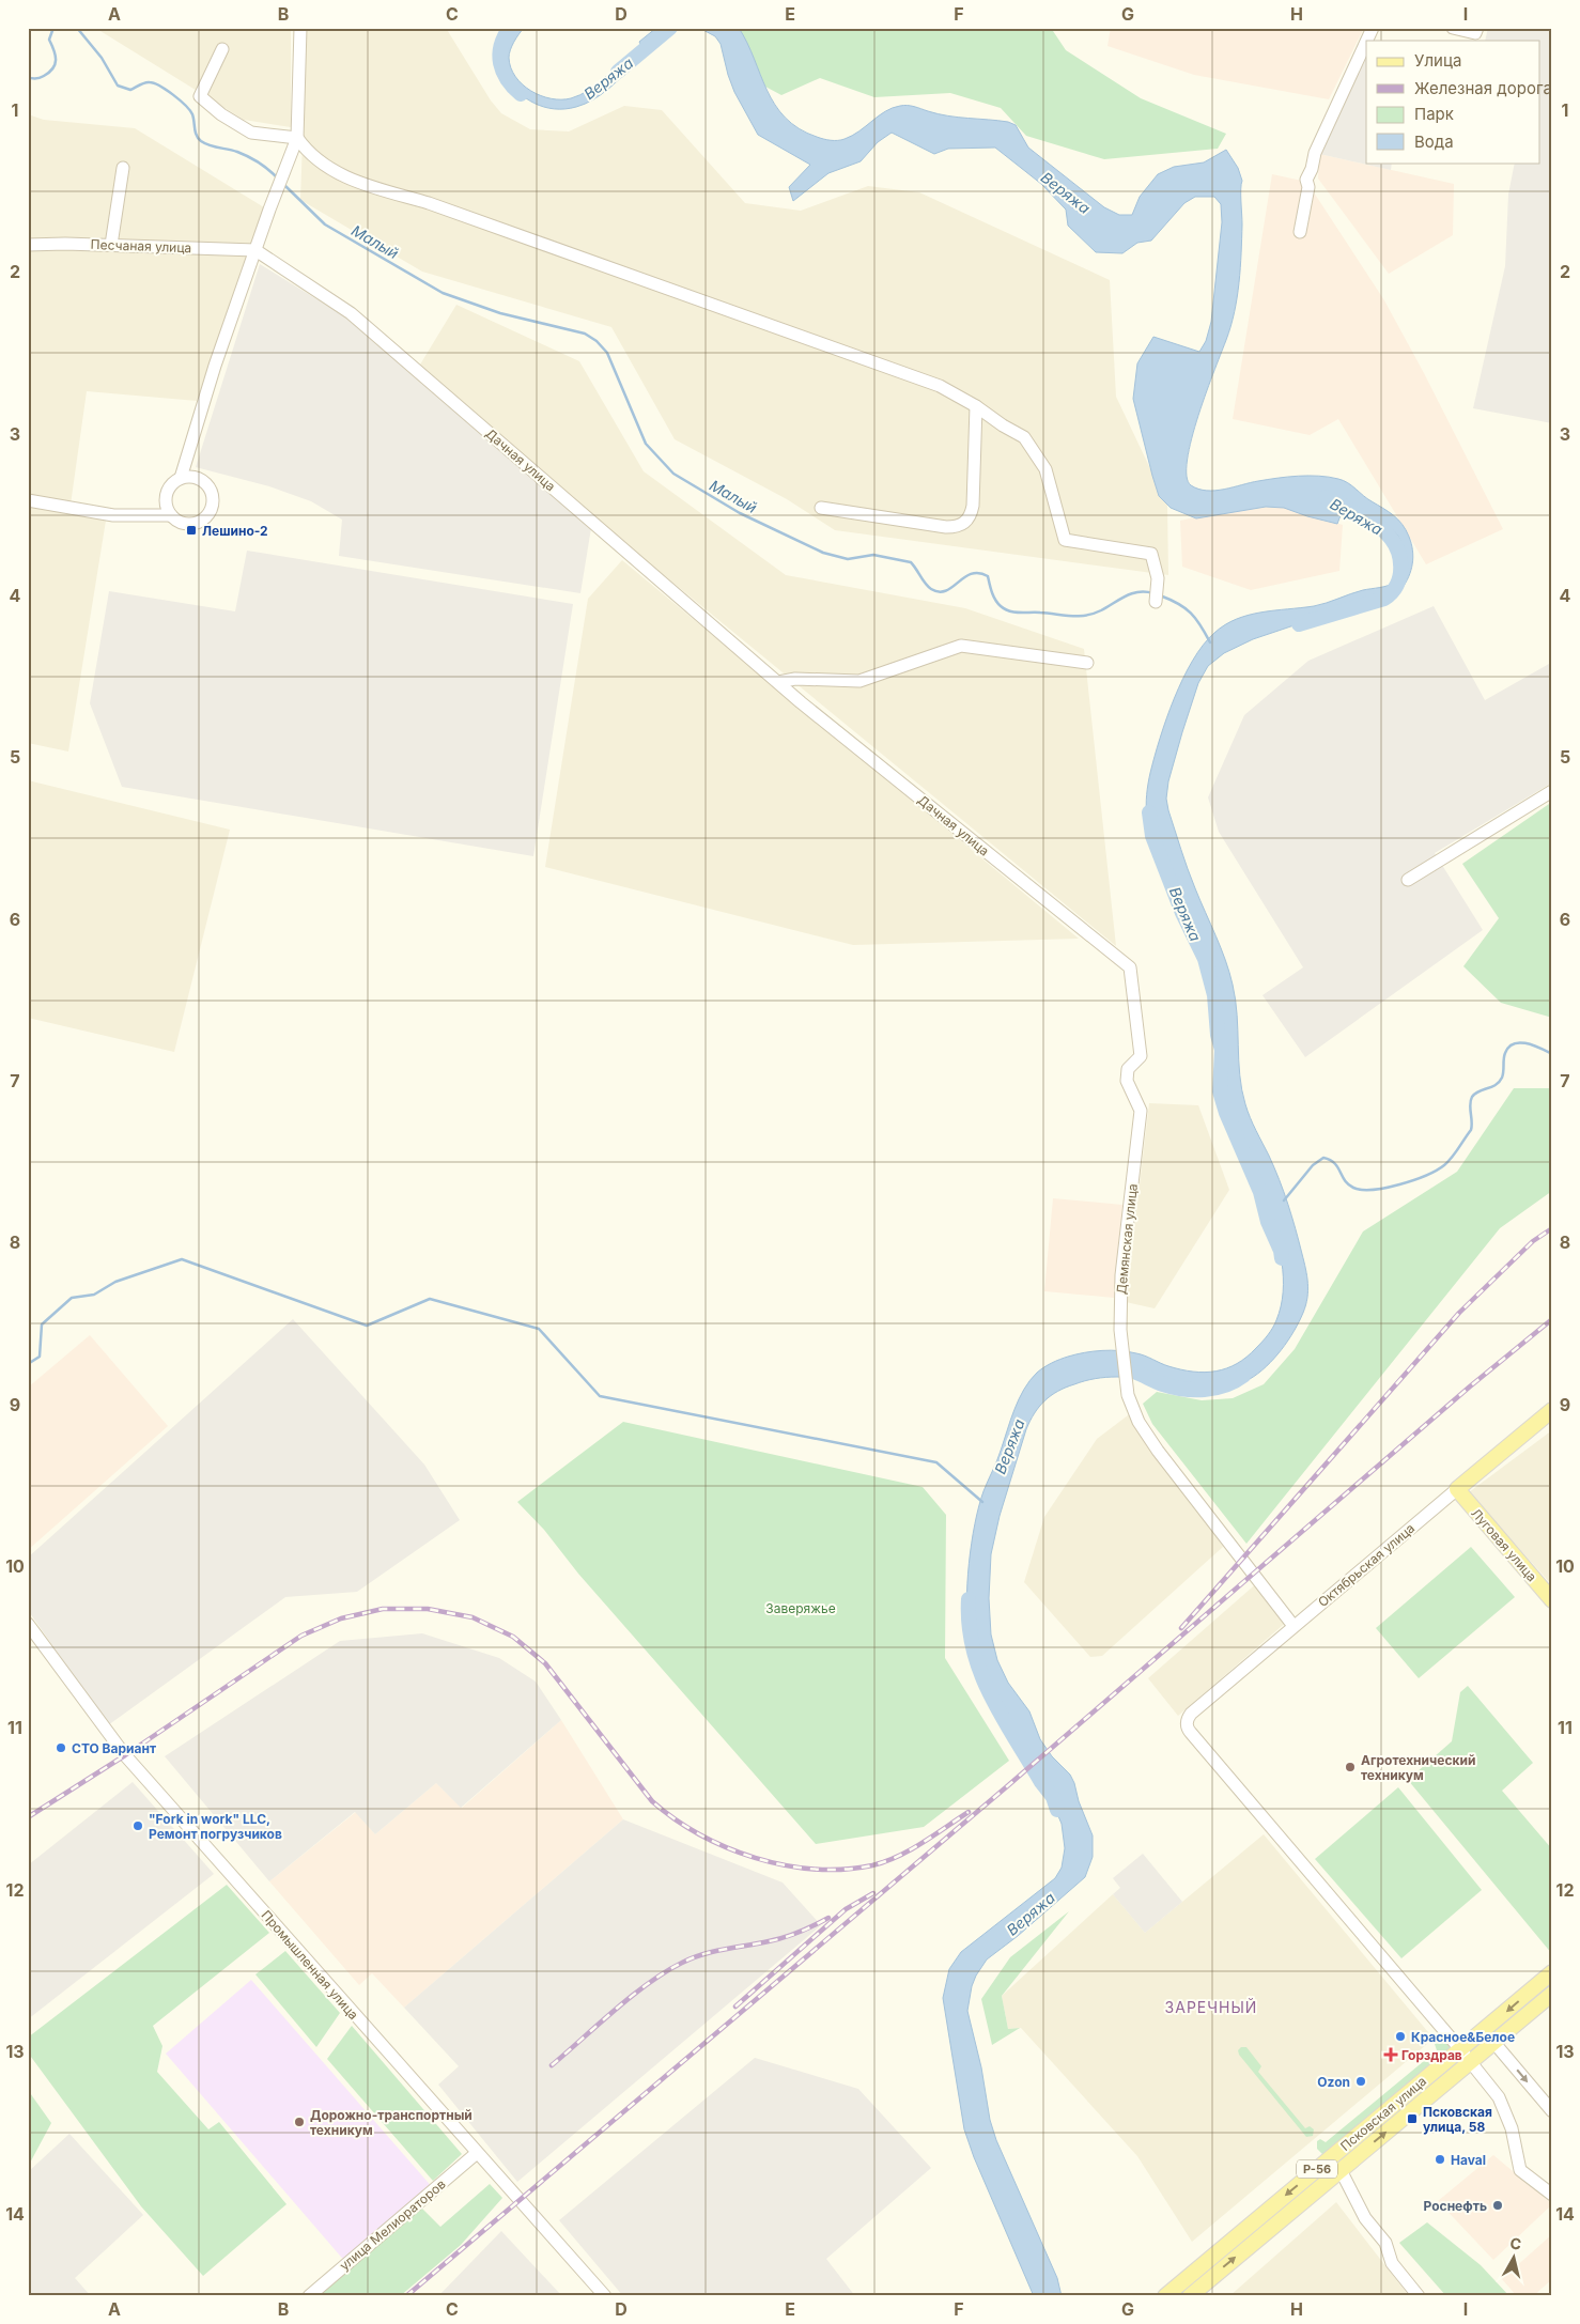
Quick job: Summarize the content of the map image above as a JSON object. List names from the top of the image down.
{
  "streets": {
    "main road": [
      "Луговая улица",
      "Октябрьская улица",
      "Псковская улица",
      "Р-56"
    ],
    "street": [
      "Песчаная улица",
      "Дачная улица",
      "Демянская улица",
      "Промышленная улица",
      "улица Мелиораторов"
    ]
  },
  "crossings": [
    ["Песчаная улица", "Дачная улица"],
    ["Дачная улица", "Демянская улица"],
    ["Демянская улица", "Октябрьская улица"],
    ["Луговая улица", "Октябрьская улица"],
    ["Октябрьская улица", "Псковская улица"],
    ["Промышленная улица", "улица Мелиораторов"]
  ],
  "districts": ["ЗАРЕЧНЫЙ"],
  "water": ["Веряжа", "Малый"],
  "parks": ["Заверяжье"],
  "places": {
    "transit": ["Лешино-2", "Псковская улица, 58"],
    "other": [
      "СТО Вариант",
      "Агротехнический техникум",
      "\"Fork in work\" LLC, Ремонт погрузчиков",
      "Красное&Белое",
      "Ozon",
      "Дорожно-транспортный техникум",
      "Haval",
      "Роснефть"
    ],
    "health": ["Горздрав"]
  },
  "legend": [
    "Улица",
    "Железная дорога",
    "Парк",
    "Вода"
  ],
  "north": "top",
  "grid": {
    "columns": [
      "A",
      "B",
      "C",
      "D",
      "E",
      "F",
      "G",
      "H",
      "I"
    ],
    "rows": [
      "1",
      "2",
      "3",
      "4",
      "5",
      "6",
      "7",
      "8",
      "9",
      "10",
      "11",
      "12",
      "13",
      "14"
    ]
  }
}
